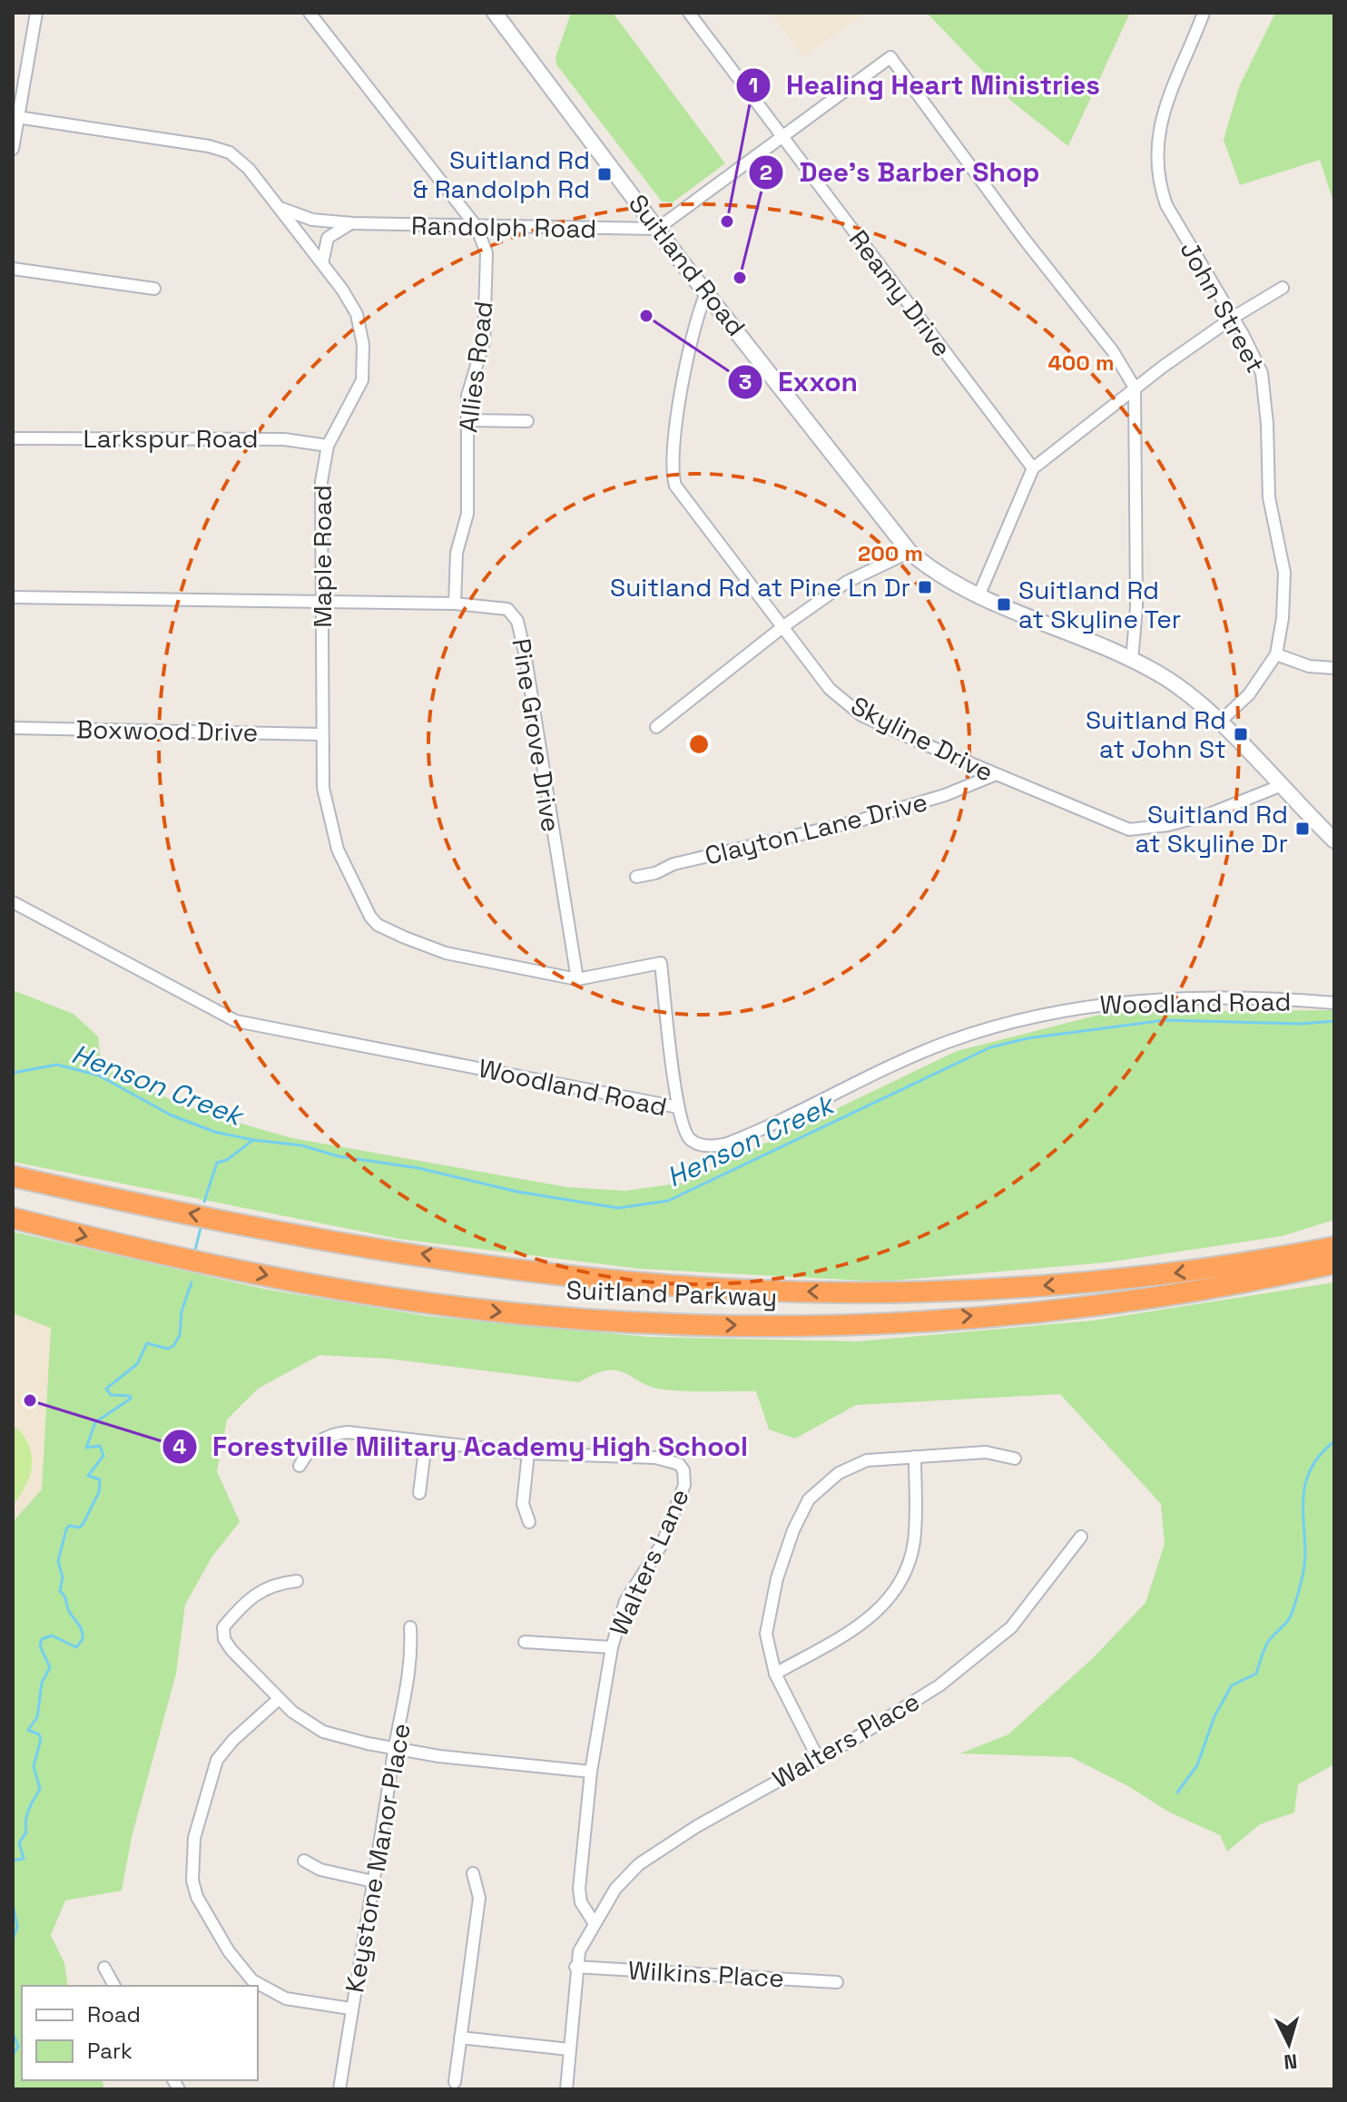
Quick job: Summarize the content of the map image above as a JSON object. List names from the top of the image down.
{
  "streets": {
    "highway": ["Suitland Parkway"],
    "main road": ["Suitland Road"],
    "street": [
      "Randolph Road",
      "Reamy Drive",
      "John Street",
      "Allies Road",
      "Larkspur Road",
      "Maple Road",
      "Boxwood Drive",
      "Pine Grove Drive",
      "Skyline Drive",
      "Clayton Lane Drive",
      "Woodland Road",
      "Walters Lane",
      "Walters Place",
      "Keystone Manor Place",
      "Wilkins Place"
    ]
  },
  "crossings": [
    ["Randolph Road", "Suitland Road"],
    ["Randolph Road", "Allies Road"],
    ["Randolph Road", "Maple Road"],
    ["Suitland Road", "John Street"],
    ["Suitland Road", "Skyline Drive"],
    ["Allies Road", "Pine Grove Drive"],
    ["Larkspur Road", "Maple Road"],
    ["Maple Road", "Boxwood Drive"],
    ["Maple Road", "Pine Grove Drive"],
    ["Maple Road", "Woodland Road"],
    ["Skyline Drive", "Clayton Lane Drive"],
    ["Walters Lane", "Walters Place"]
  ],
  "water": ["Henson Creek"],
  "places": {
    "transit": [
      "Suitland Rd & Randolph Rd",
      "Suitland Rd at Pine Ln Dr",
      "Suitland Rd at Skyline Ter",
      "Suitland Rd at John St",
      "Suitland Rd at Skyline Dr"
    ],
    "other": [
      "Healing Heart Ministries",
      "Dee's Barber Shop",
      "Exxon",
      "Forestville Military Academy High School"
    ]
  },
  "legend": ["Road", "Park"],
  "north": "bottom",
  "rings": ["400 m", "200 m"]
}
